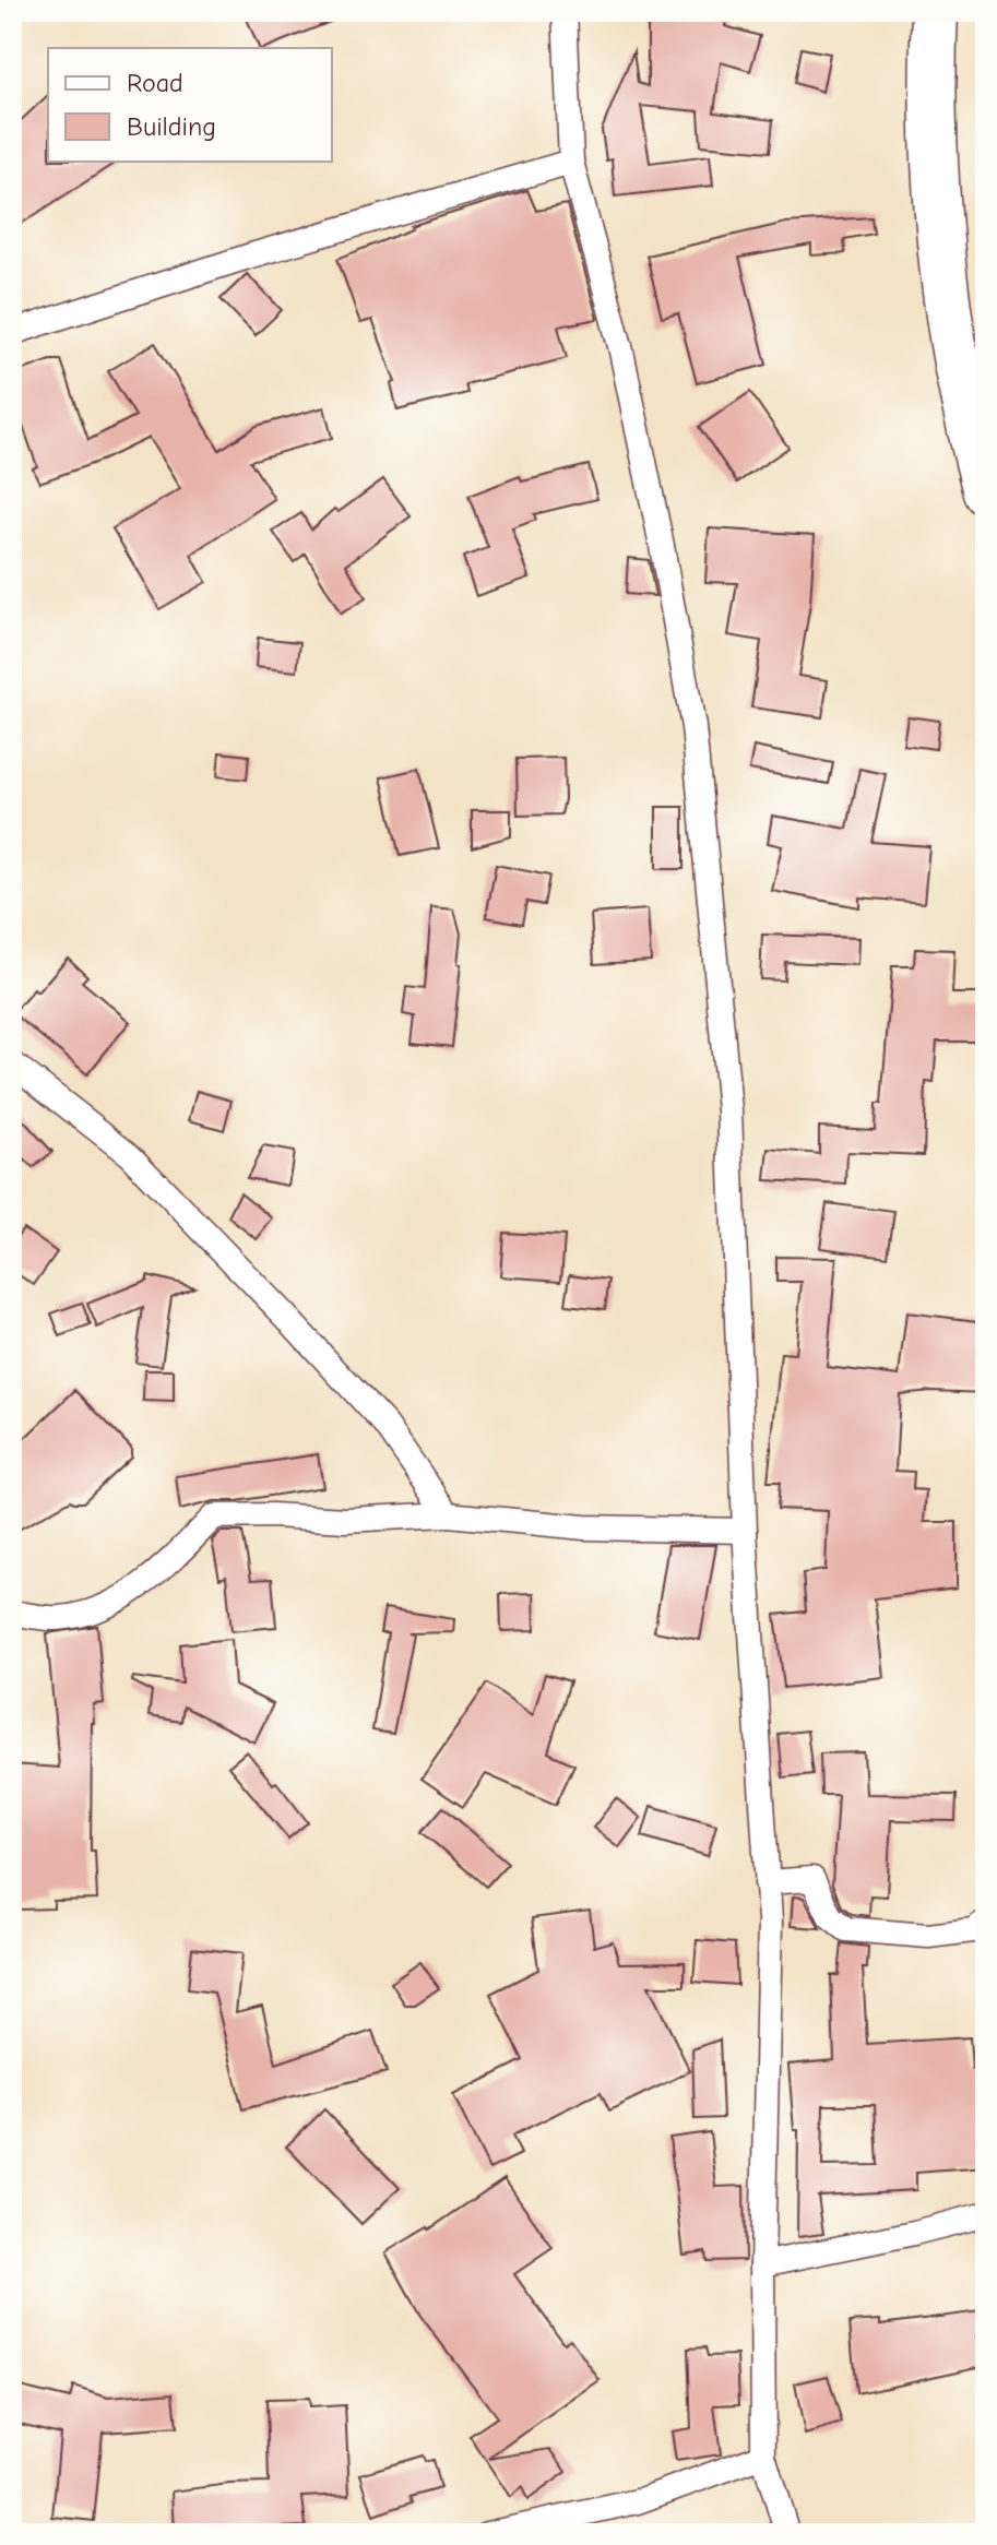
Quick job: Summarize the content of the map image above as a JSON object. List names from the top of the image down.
{
  "legend": ["Road", "Building"]
}
